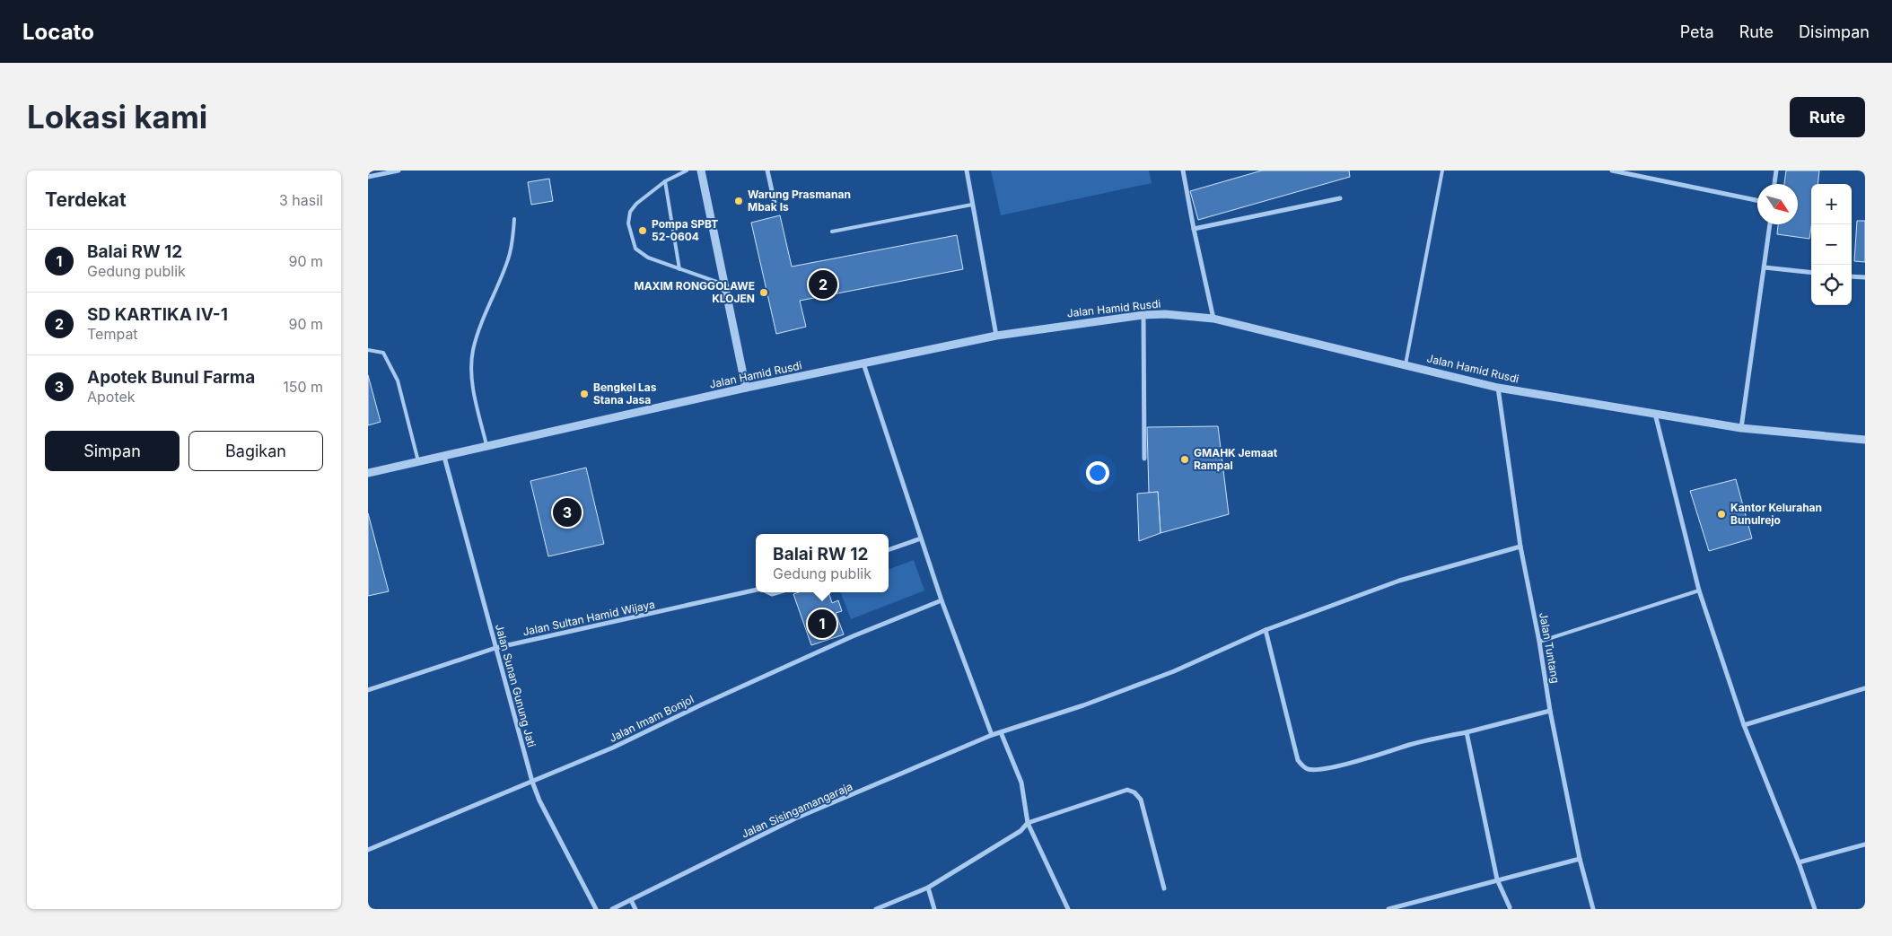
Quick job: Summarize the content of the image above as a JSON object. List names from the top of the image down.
{
  "streets": {
    "street": [
      "Jalan Hamid Rusdi",
      "Jalan Sultan Hamid Wijaya",
      "Jalan Tuntang",
      "Jalan Sunan Gunung Jati",
      "Jalan Imam Bonjol",
      "Jalan Sisingamangaraja"
    ]
  },
  "crossings": [
    ["Jalan Hamid Rusdi", "Jalan Tuntang"],
    ["Jalan Hamid Rusdi", "Jalan Sunan Gunung Jati"],
    ["Jalan Sultan Hamid Wijaya", "Jalan Sunan Gunung Jati"],
    ["Jalan Tuntang", "Jalan Sisingamangaraja"],
    ["Jalan Sunan Gunung Jati", "Jalan Imam Bonjol"]
  ],
  "places": [
    "Warung Prasmanan Mbak Is",
    "Pompa SPBT 52-0604",
    "MAXIM RONGGOLAWE KLOJEN",
    "Bengkel Las Stana Jasa",
    "GMAHK Jemaat Rampal",
    "Kantor Kelurahan Bunulrejo"
  ],
  "north": "bottom right",
  "page": {
    "header": "Locato",
    "nav": ["Peta", "Rute", "Disimpan"],
    "buttons": [
      "Rute",
      ["Simpan", "Bagikan"]
    ],
    "title": "Lokasi kami",
    "heading": ["Terdekat", "3 hasil"],
    "map_buttons": ["+", "−"],
    "list": [
      {
        "mark": "1",
        "name": "Balai RW 12",
        "note": "Gedung publik",
        "value": "90 m"
      },
      {
        "mark": "2",
        "name": "SD KARTIKA IV-1",
        "note": "Tempat",
        "value": "90 m"
      },
      {
        "mark": "3",
        "name": "Apotek Bunul Farma",
        "note": "Apotek",
        "value": "150 m"
      }
    ],
    "pins": ["2", "3", "1"],
    "popup": ["Balai RW 12", "Gedung publik"]
  }
}
